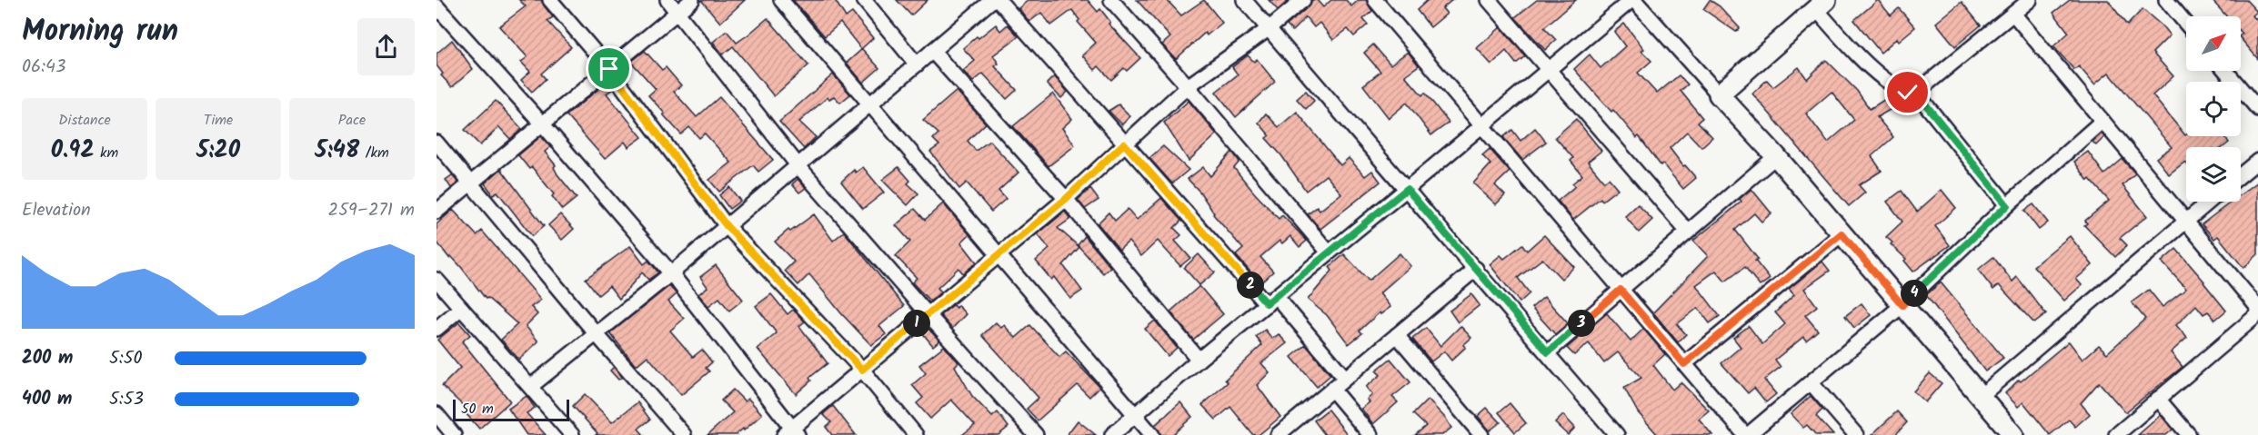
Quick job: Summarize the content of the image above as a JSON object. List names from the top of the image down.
{
  "scale_bar": "50 m",
  "north": "top right",
  "page": {
    "heading": ["Morning run", "06:43"],
    "stats": [
      ["Distance", "0.92 km"],
      ["Time", "5:20"],
      ["Pace", "5:48 /km"]
    ],
    "chart": ["Elevation", "259–271 m"],
    "pins": [
      "2",
      "4",
      "1",
      "3"
    ],
    "list": [
      {
        "name": "200 m",
        "note": "5:50"
      },
      {
        "name": "400 m",
        "note": "5:53"
      }
    ],
    "scale": "50 m"
  }
}
